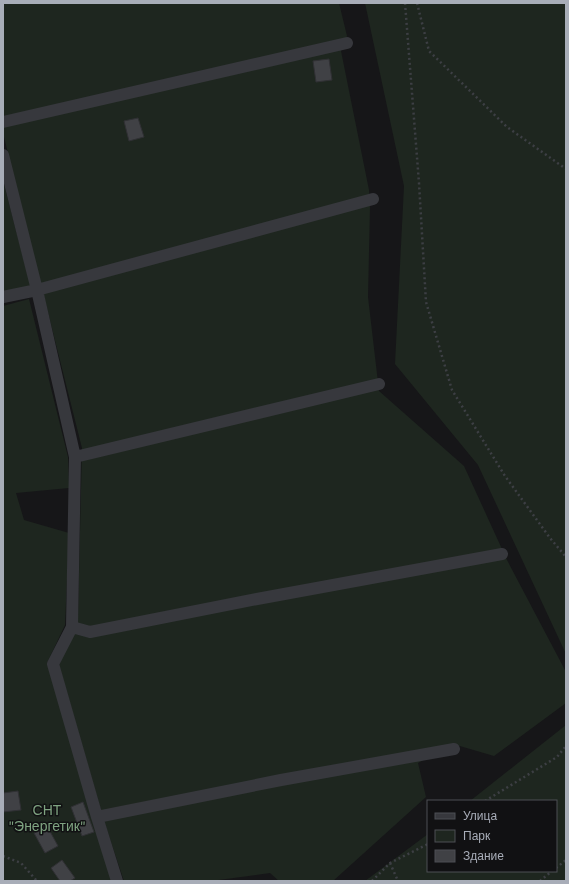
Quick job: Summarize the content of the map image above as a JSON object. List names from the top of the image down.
{
  "parks": ["СНТ \"Энергетик\""],
  "legend": ["Улица", "Парк", "Здание"]
}
